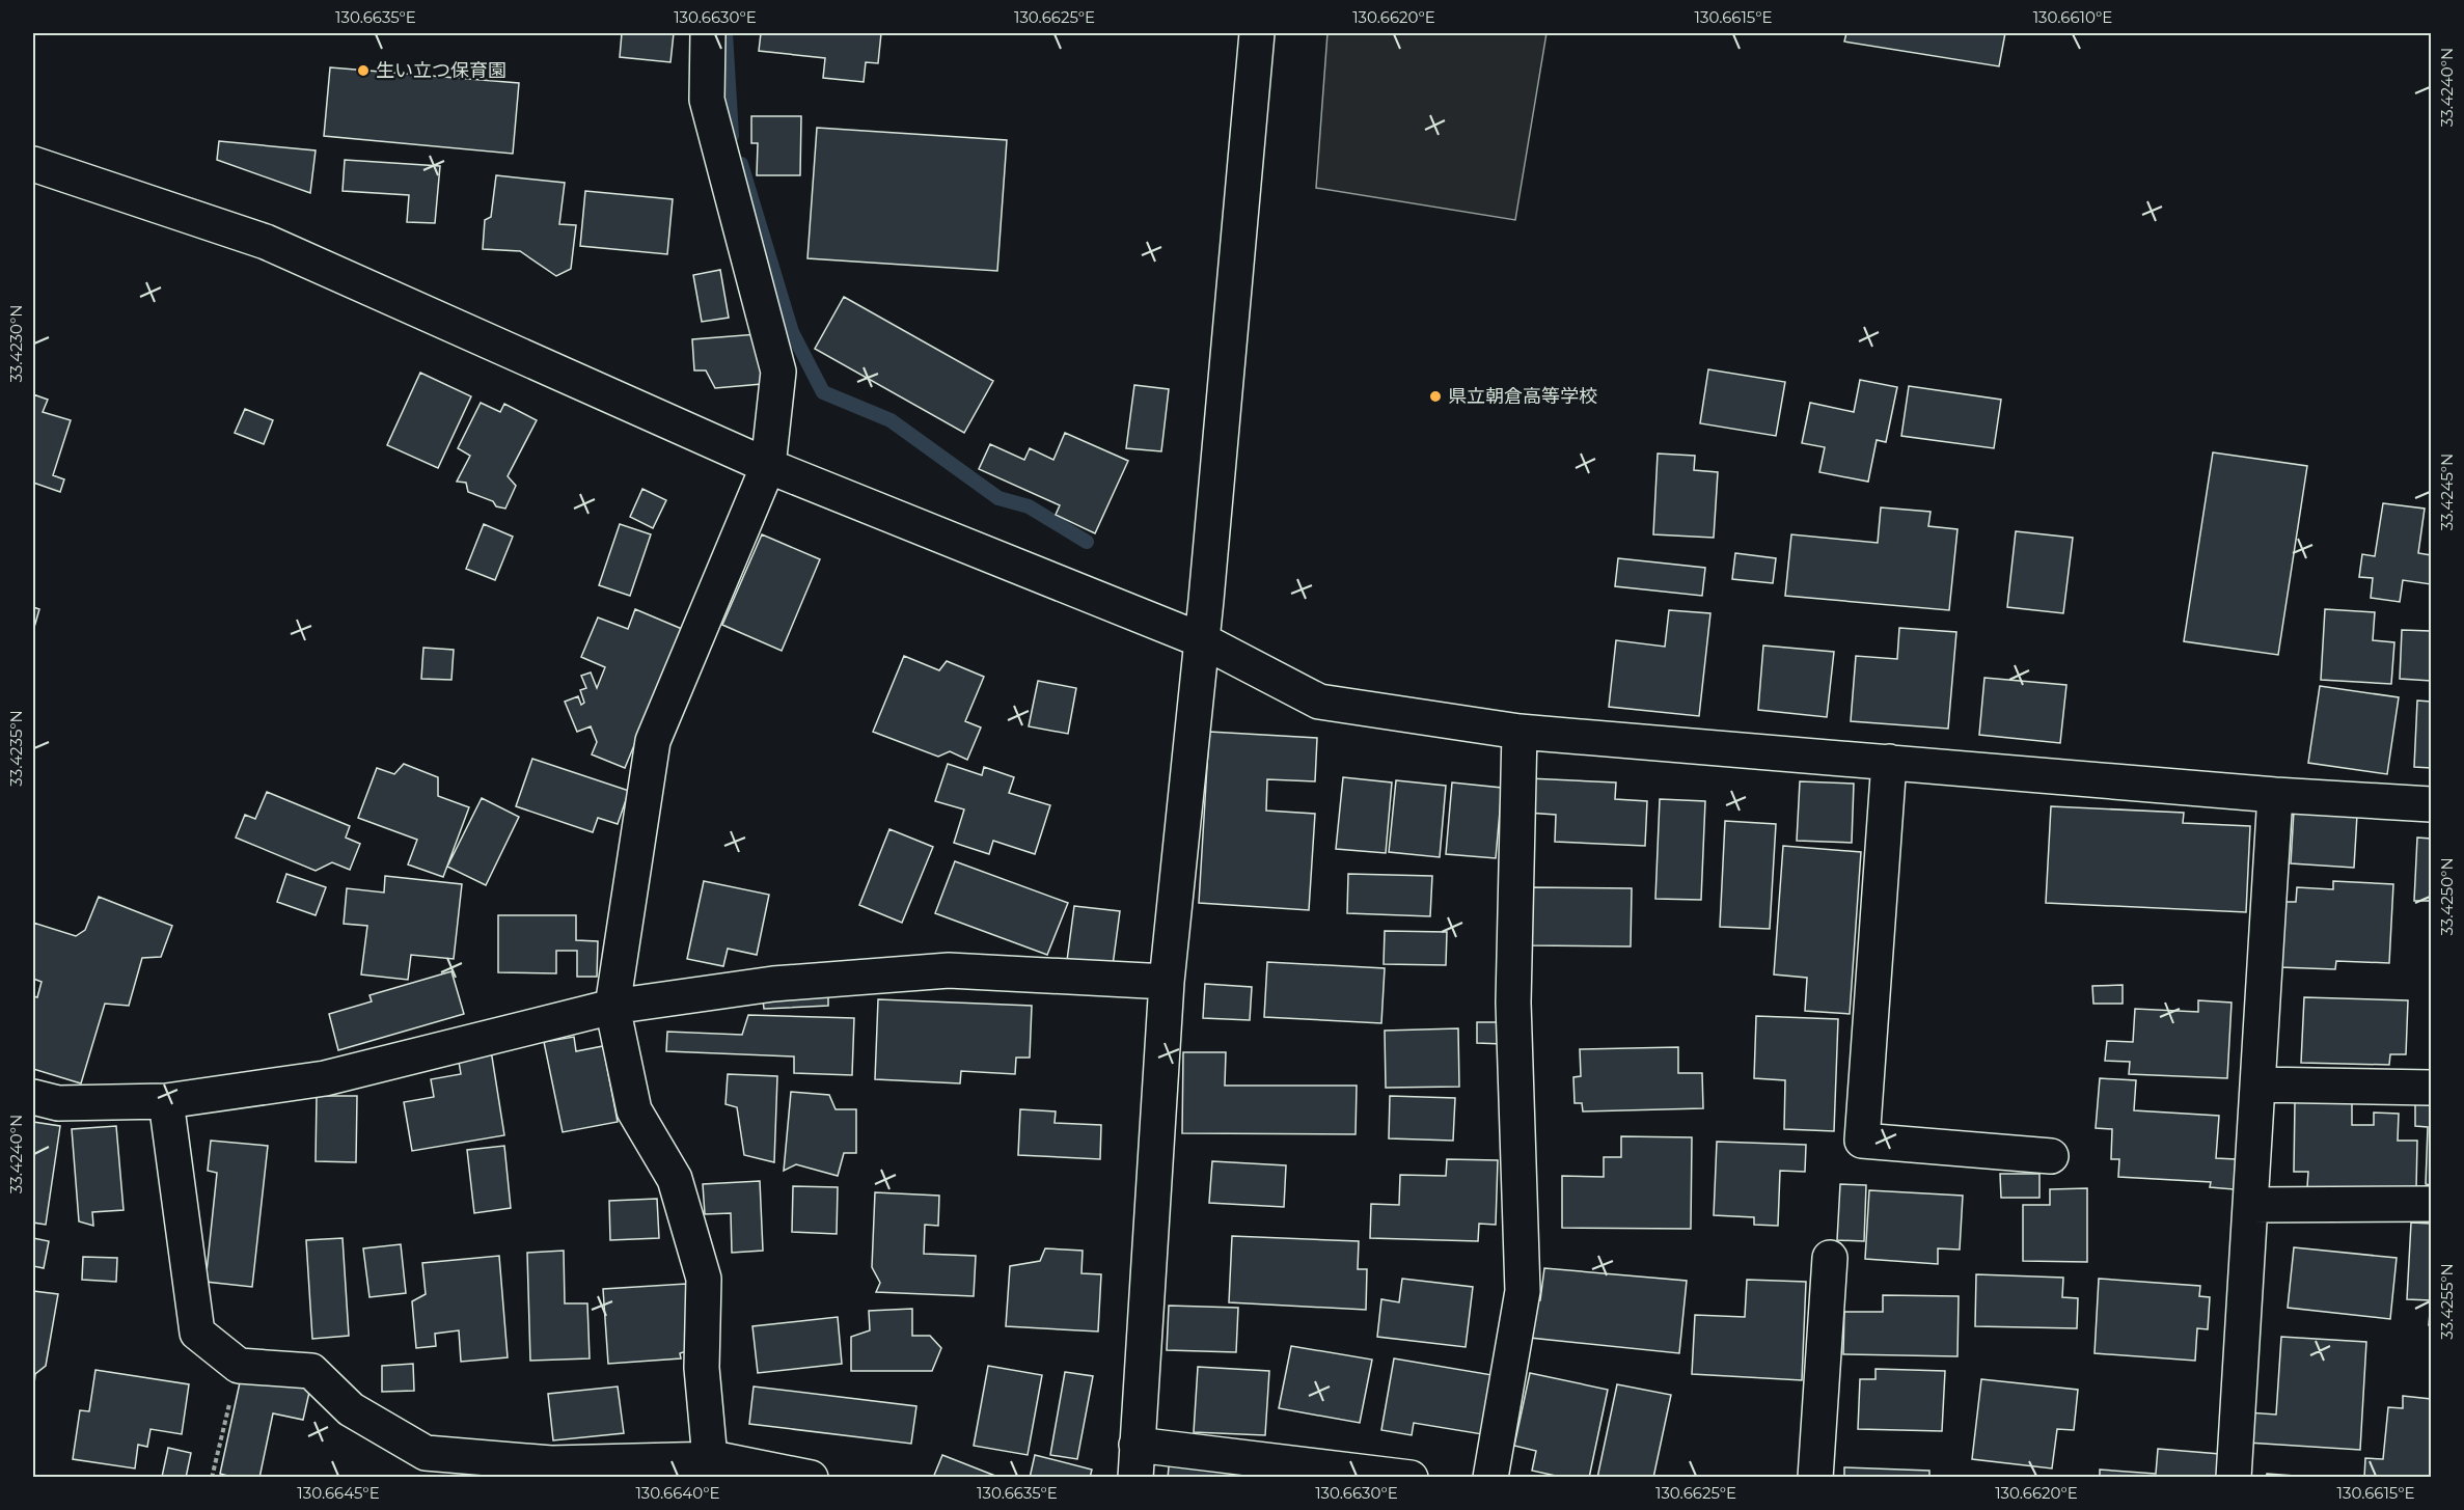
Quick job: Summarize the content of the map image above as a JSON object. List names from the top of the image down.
{
  "places": ["生い立つ保育園", "県立朝倉高等学校"],
  "coordinates": [
    "130.6635°E",
    "130.6630°E",
    "130.6625°E",
    "130.6620°E",
    "130.6615°E",
    "130.6610°E",
    "33.4240°N",
    "33.4230°N",
    "33.4245°N",
    "33.4235°N",
    "33.4250°N",
    "33.4255°N",
    "130.6645°E",
    "130.6640°E"
  ]
}
